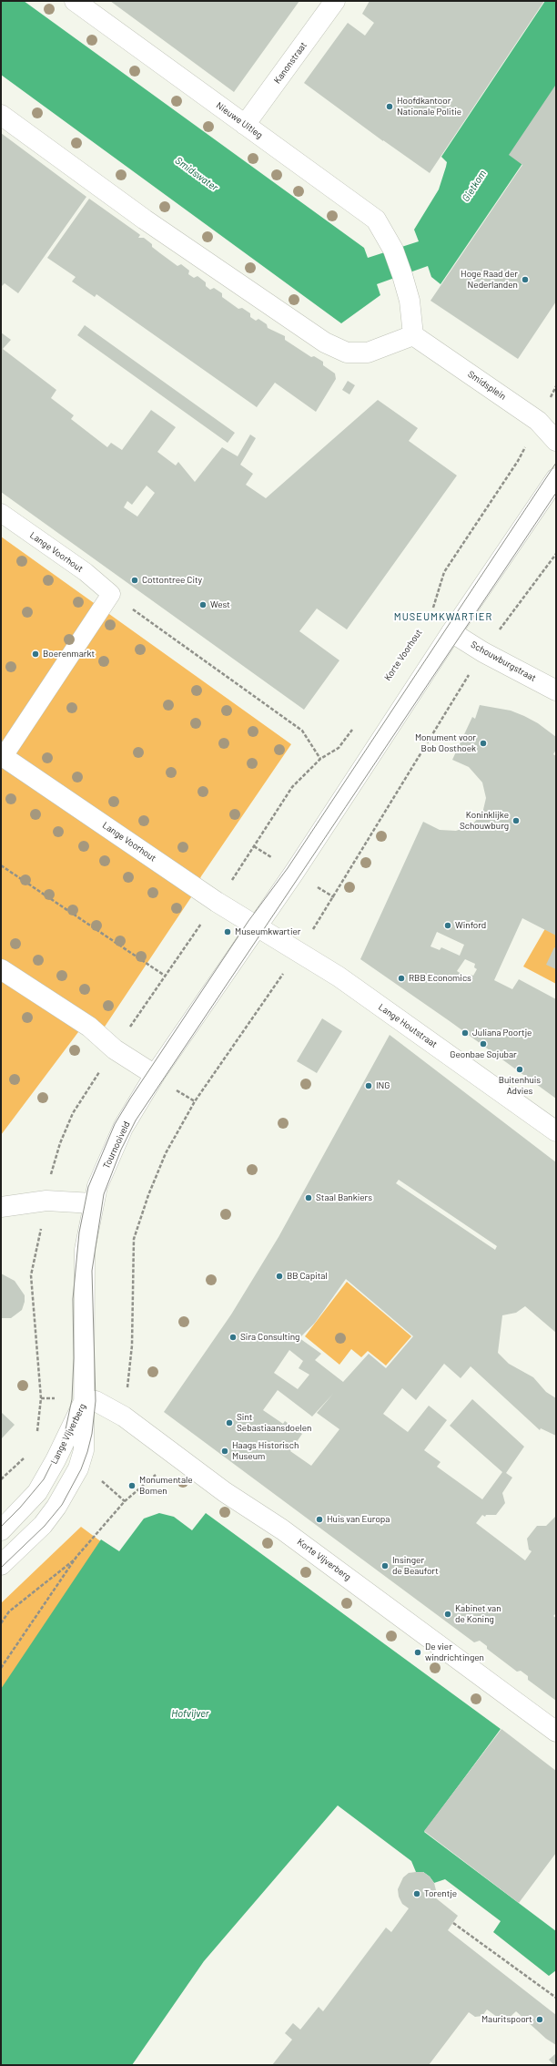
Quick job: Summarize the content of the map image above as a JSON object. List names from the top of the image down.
{
  "streets": {
    "street": [
      "Kanonstraat",
      "Nieuwe Uitleg",
      "Smidsplein",
      "Lange Voorhout",
      "Schouwburgstraat",
      "Lange Houtstraat",
      "Tournooiveld",
      "Lange Vijverberg",
      "Korte Vijverberg"
    ]
  },
  "crossings": [
    ["Kanonstraat", "Nieuwe Uitleg"],
    ["Nieuwe Uitleg", "Smidsplein"],
    ["Lange Voorhout", "Lange Houtstraat"],
    ["Lange Voorhout", "Tournooiveld"],
    ["Lange Houtstraat", "Tournooiveld"],
    ["Tournooiveld", "Lange Vijverberg"],
    ["Tournooiveld", "Korte Vijverberg"],
    ["Lange Vijverberg", "Korte Vijverberg"]
  ],
  "districts": ["MUSEUMKWARTIER"],
  "water": ["Smidswater", "Gietkom", "Hofvijver"],
  "places": [
    "Hoofdkantoor Nationale Politie",
    "Hoge Raad der Nederlanden",
    "Cottontree City",
    "West",
    "Boerenmarkt",
    "Monument voor Bob Oosthoek",
    "Koninklijke Schouwburg",
    "Winford",
    "Museumkwartier",
    "RBB Economics",
    "Juliana Poortje",
    "Geonbae Sojubar",
    "Buitenhuis Advies",
    "ING",
    "Staal Bankiers",
    "BB Capital",
    "Sira Consulting",
    "Sint Sebastiaansdoelen",
    "Haags Historisch Museum",
    "Monumentale Bomen",
    "Huis van Europa",
    "Insinger de Beaufort",
    "Kabinet van de Koning",
    "De vier windrichtingen",
    "Torentje",
    "Mauritspoort"
  ]
}
